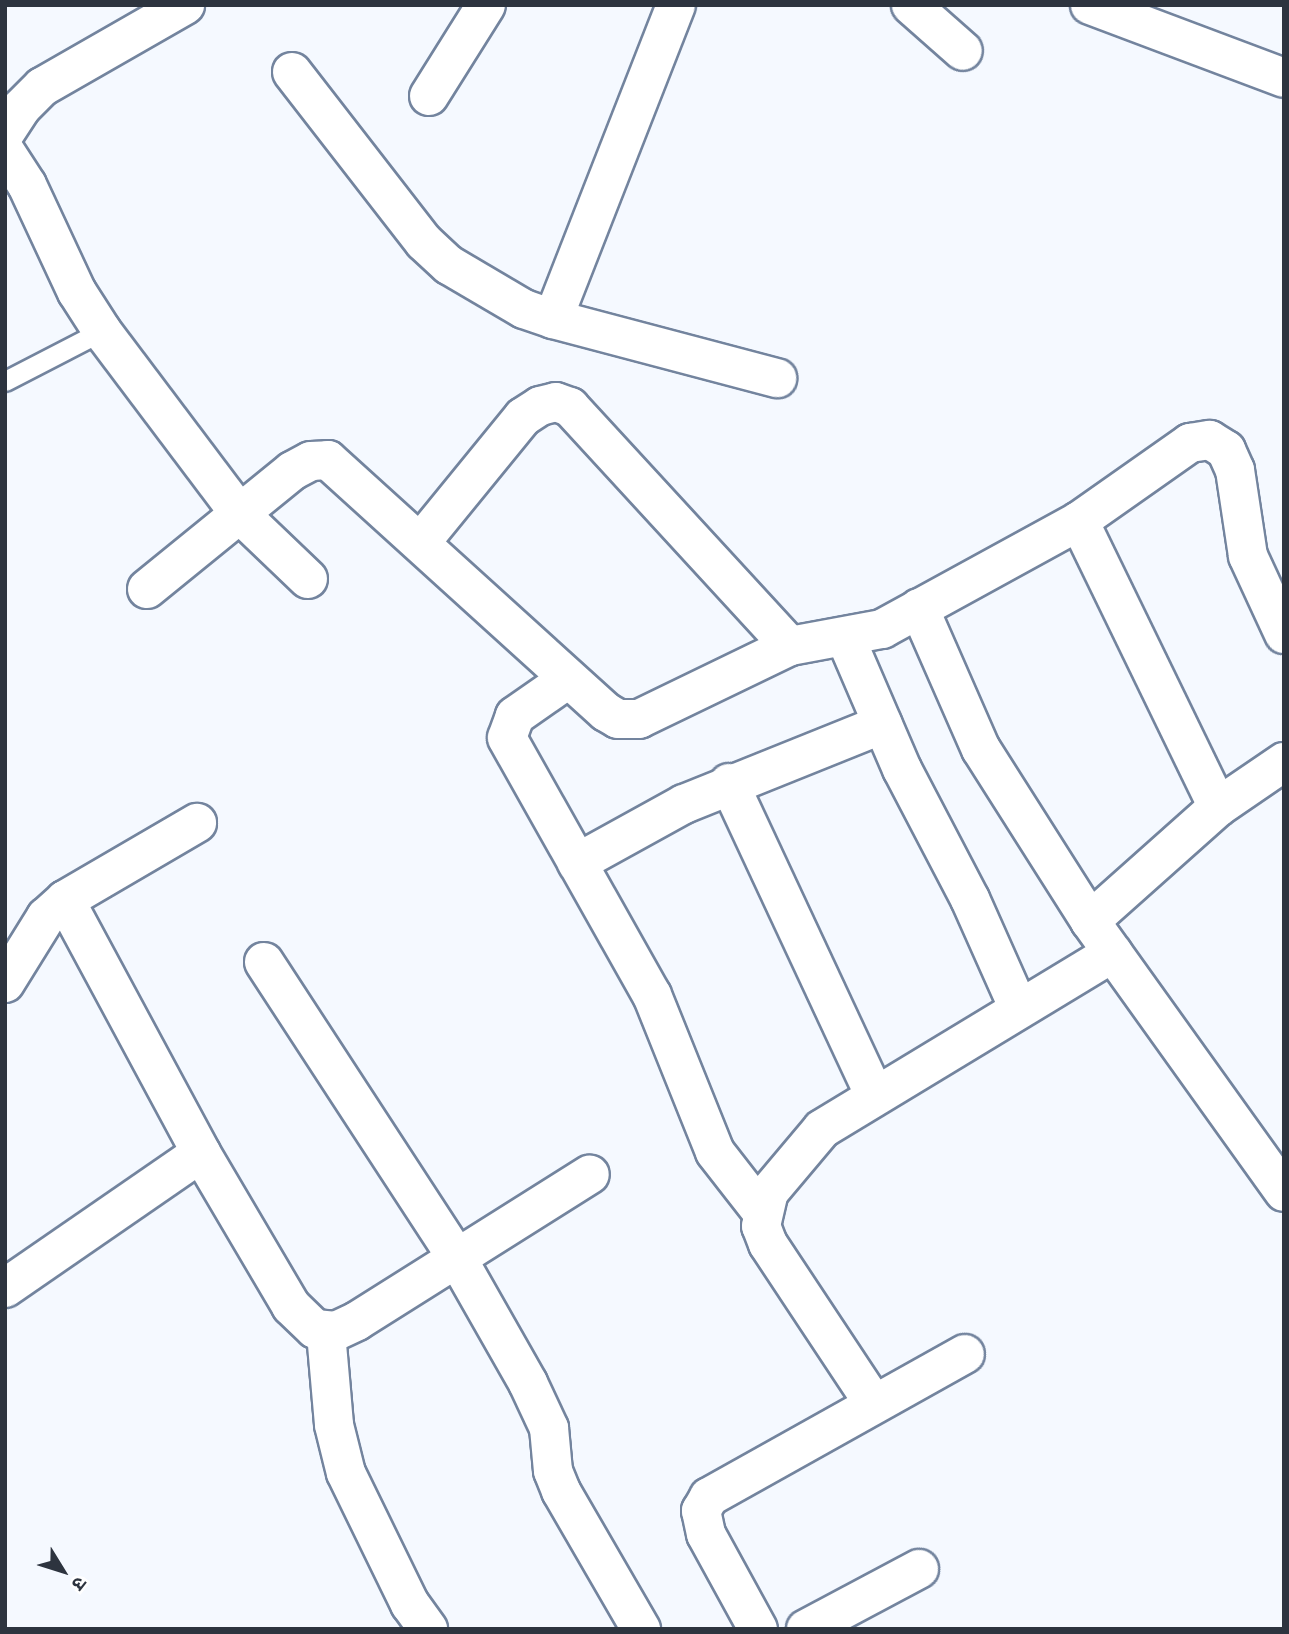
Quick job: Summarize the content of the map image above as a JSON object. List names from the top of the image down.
{
  "north": "bottom right"
}
